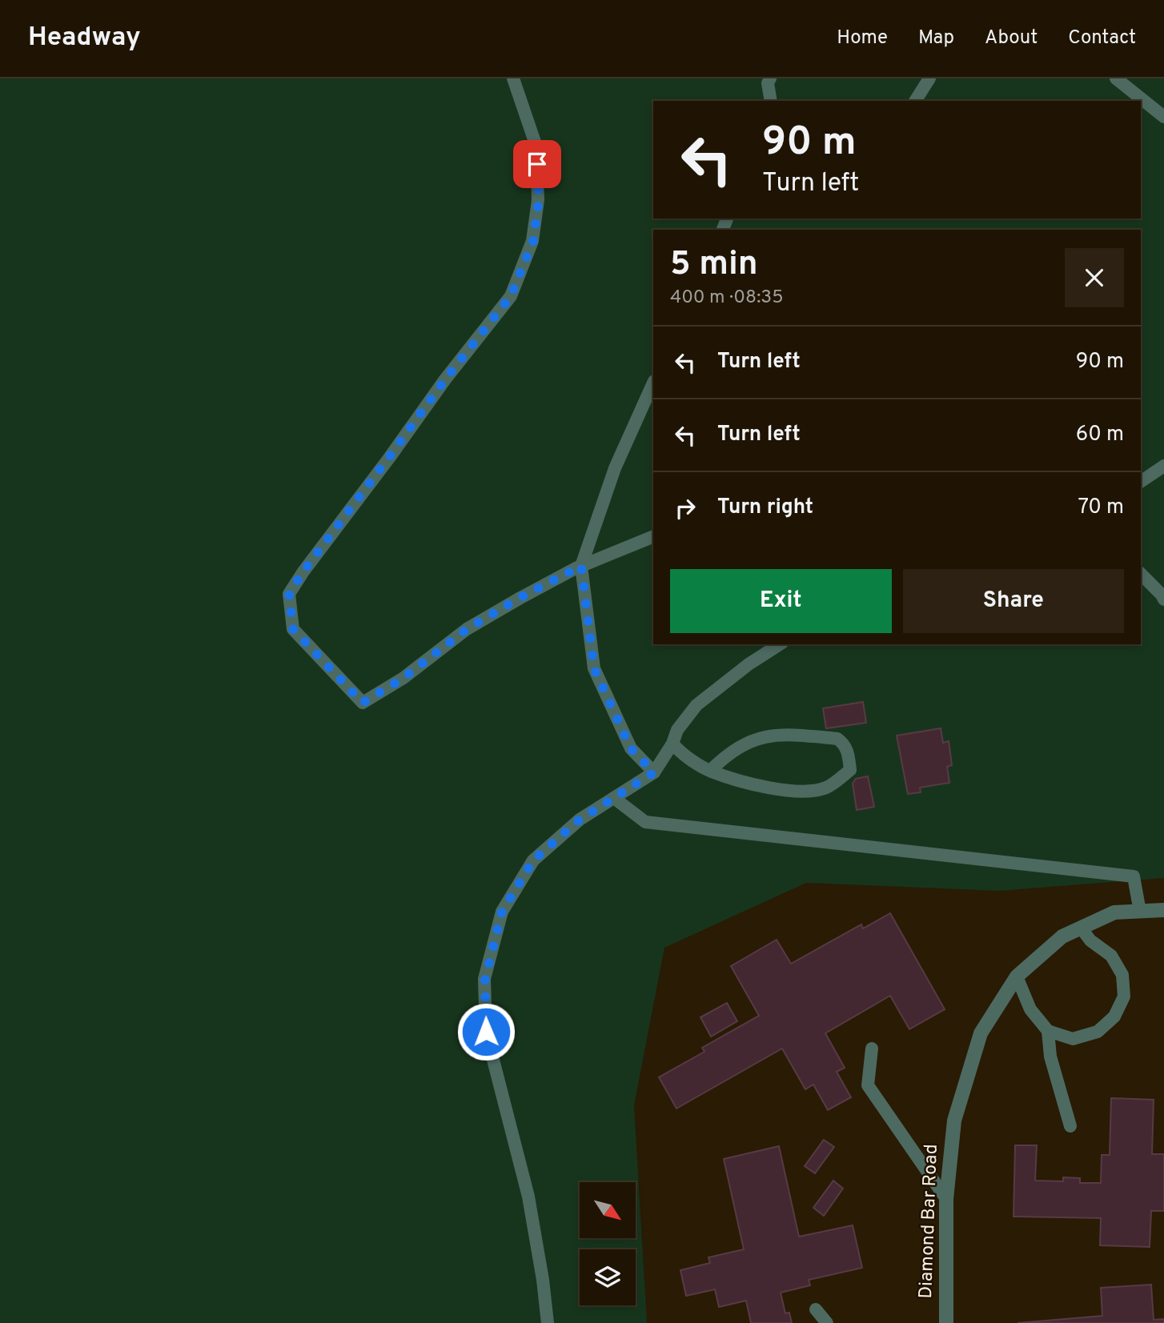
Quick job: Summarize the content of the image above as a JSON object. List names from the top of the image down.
{
  "streets": {
    "street": ["Diamond Bar Road"]
  },
  "north": "bottom right",
  "page": {
    "header": "Headway",
    "nav": [
      "Home",
      "Map",
      "About",
      "Contact"
    ],
    "turn": ["90 m", "Turn left"],
    "heading": ["5 min", "400 m · 08:35"],
    "list": [
      {
        "name": "Turn left",
        "value": "90 m"
      },
      {
        "name": "Turn left",
        "value": "60 m"
      },
      {
        "name": "Turn right",
        "value": "70 m"
      }
    ],
    "buttons": ["Exit", "Share"]
  }
}
